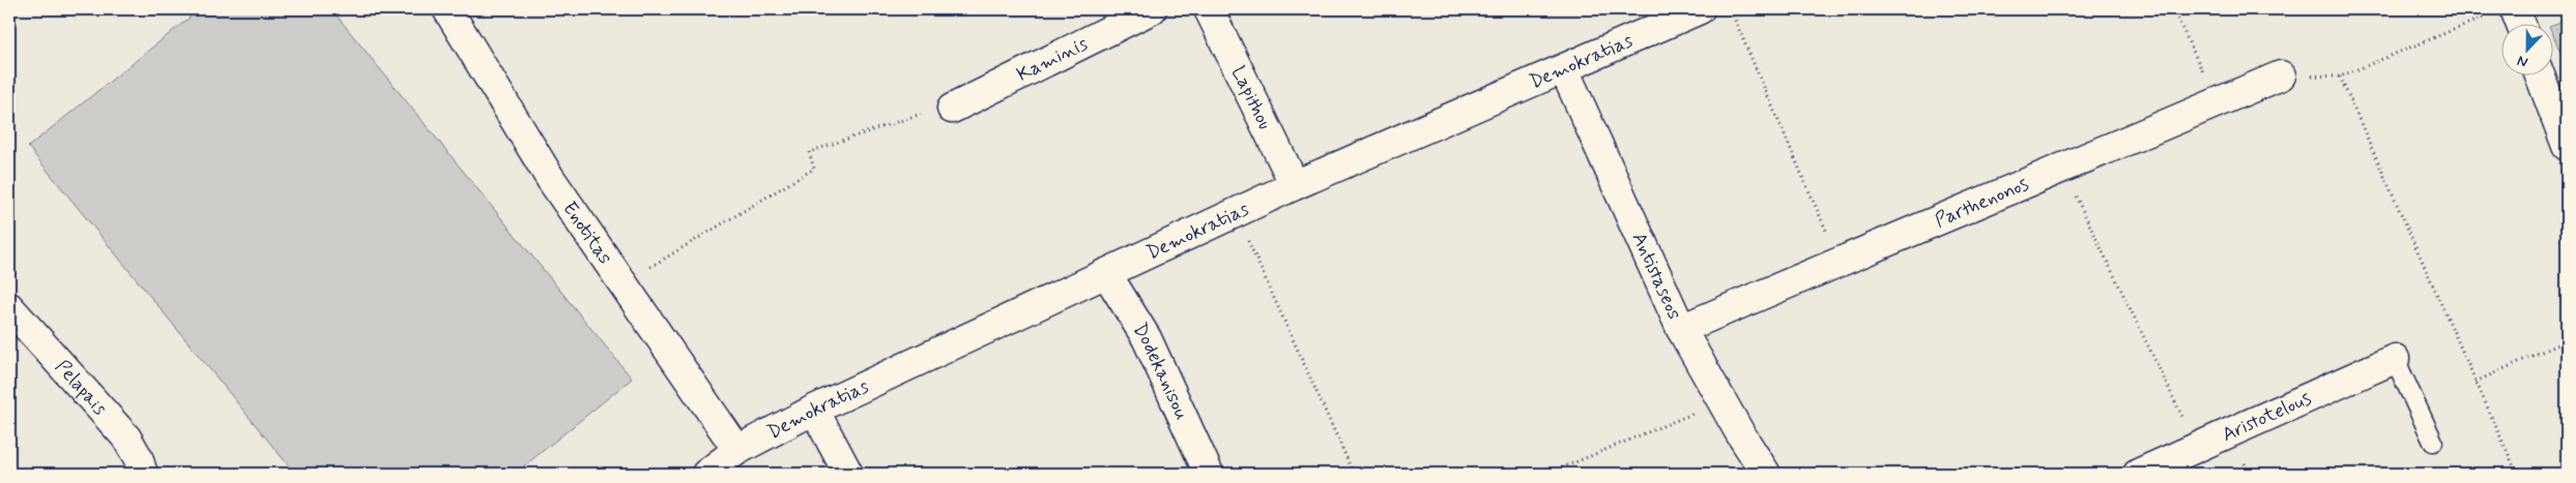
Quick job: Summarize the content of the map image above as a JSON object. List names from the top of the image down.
{
  "streets": {
    "street": [
      "Kaminis",
      "Demokratias",
      "Lapithou",
      "Parthenonos",
      "Enotitas",
      "Antistaseos",
      "Dodekanisou",
      "Pelapais",
      "Aristotelous"
    ]
  },
  "crossings": [
    ["Demokratias", "Lapithou"],
    ["Demokratias", "Enotitas"],
    ["Demokratias", "Antistaseos"],
    ["Demokratias", "Dodekanisou"],
    ["Parthenonos", "Antistaseos"]
  ],
  "north": "bottom"
}
